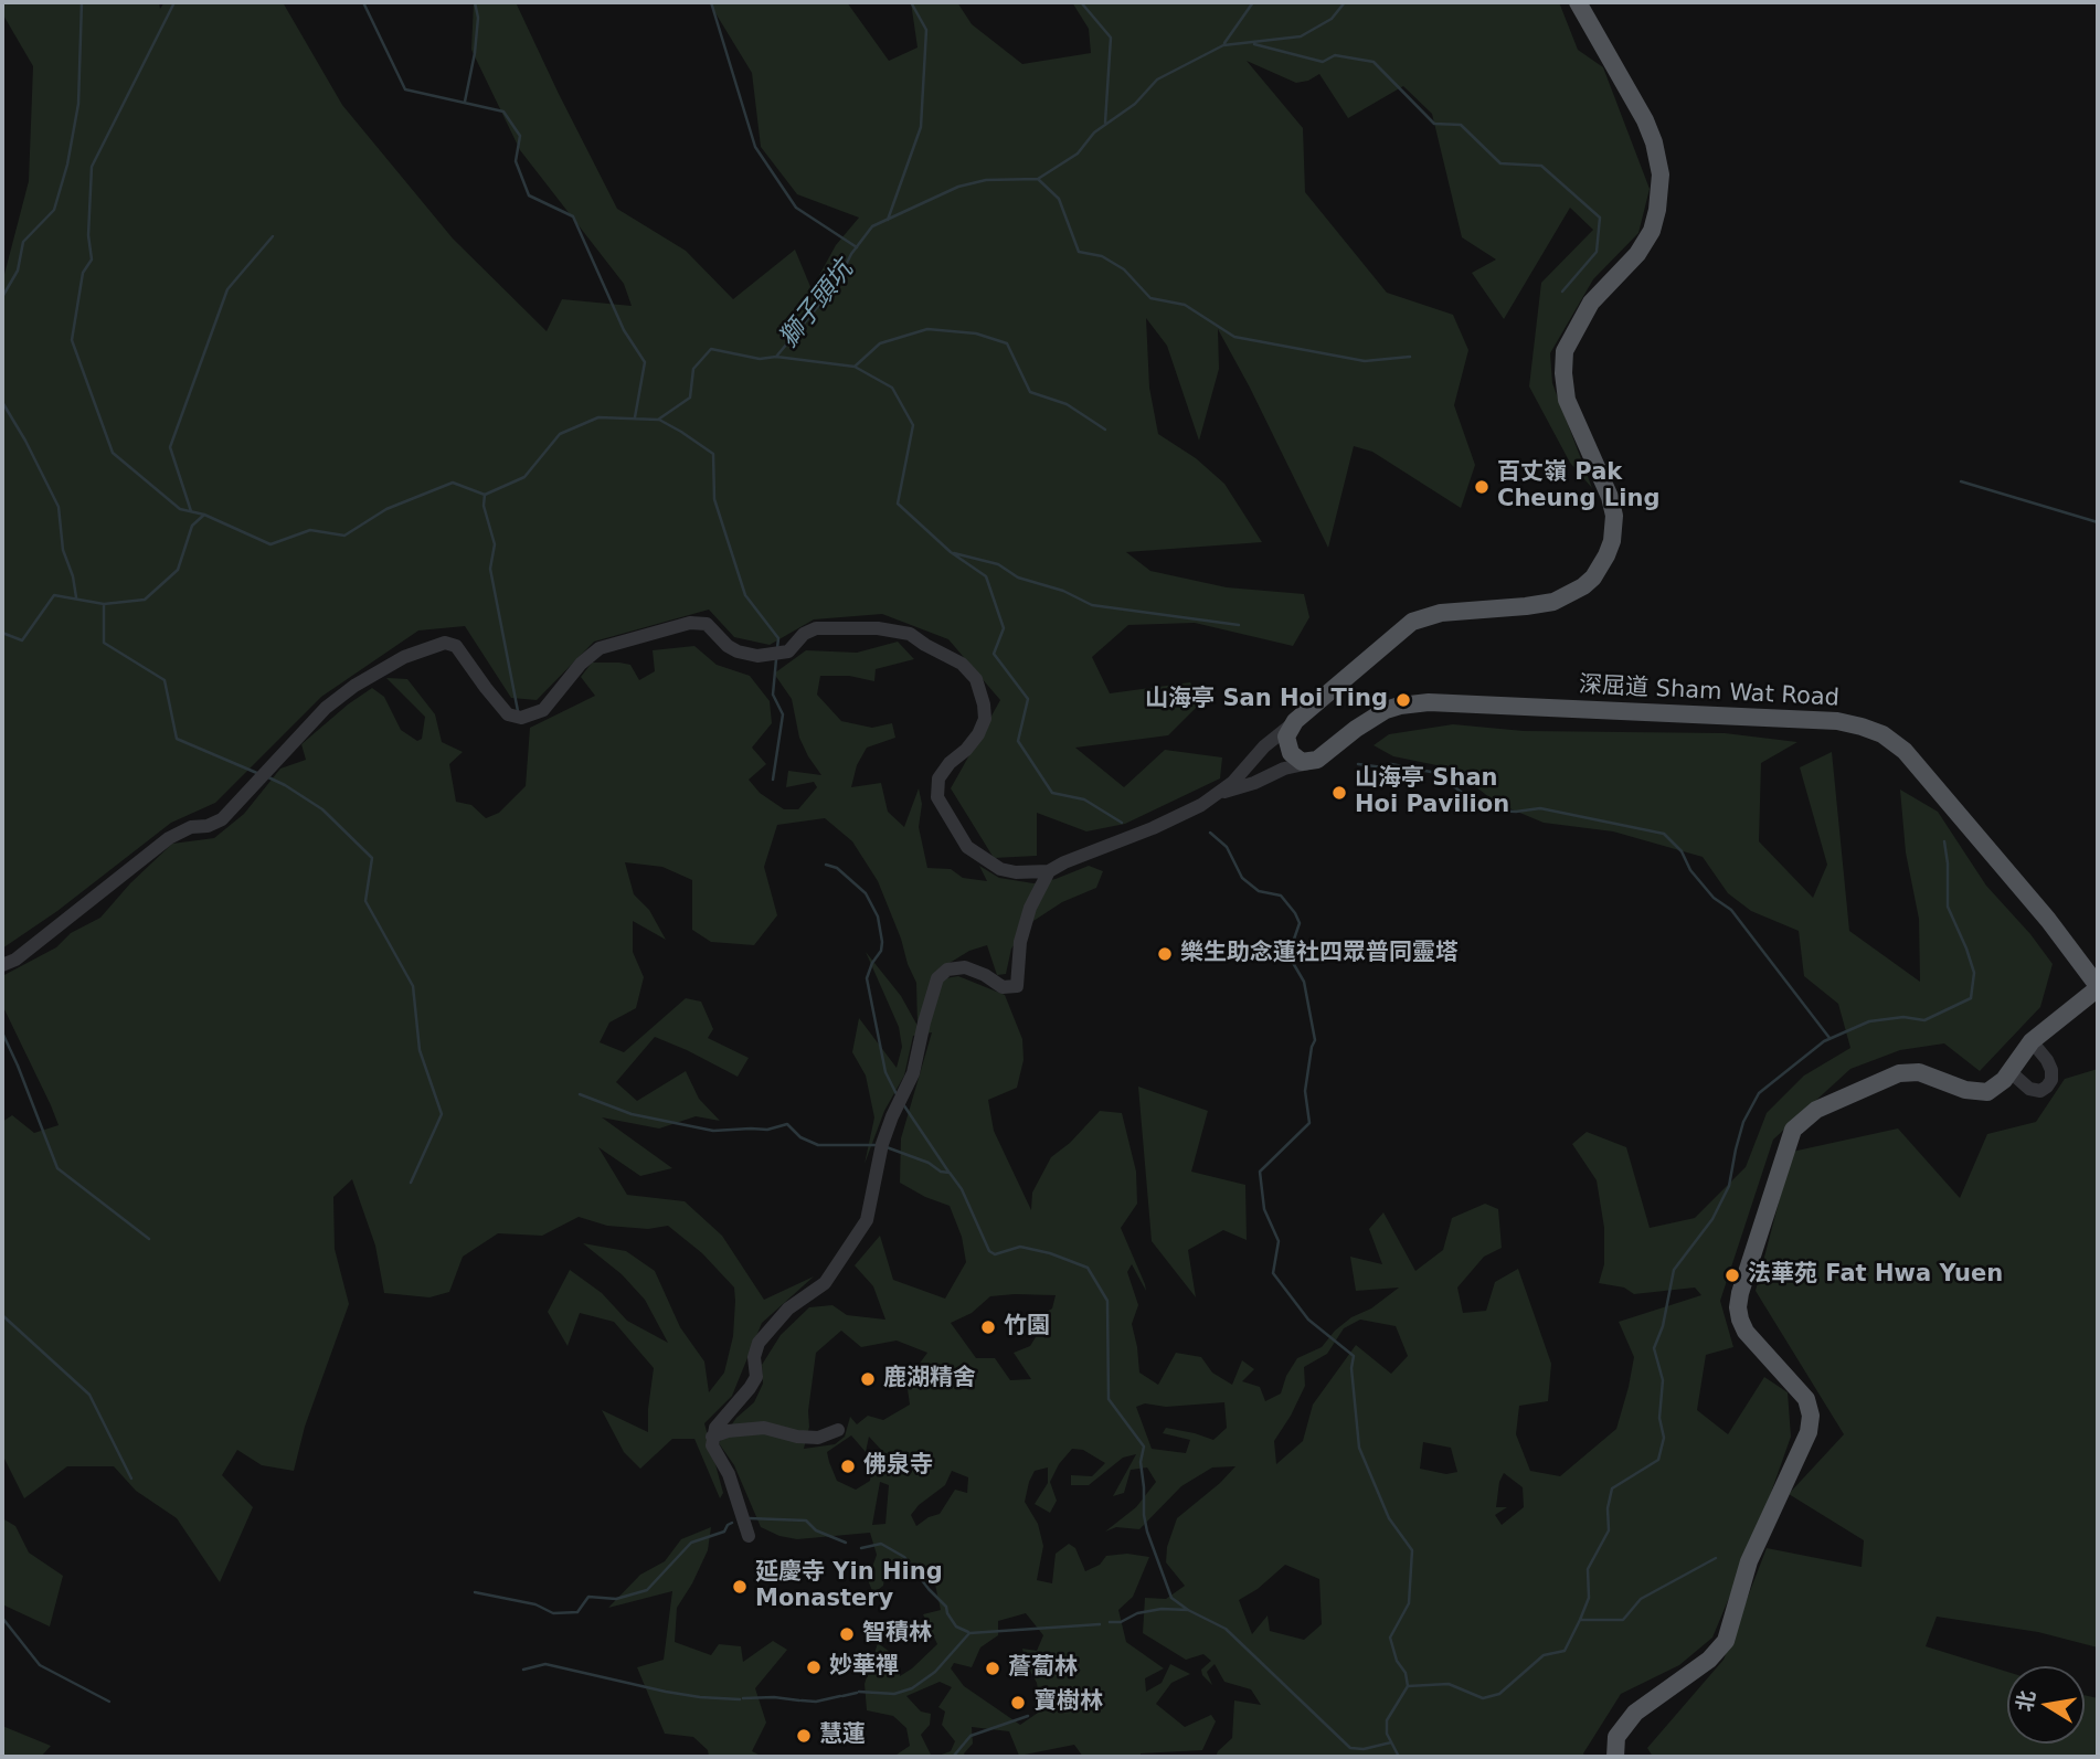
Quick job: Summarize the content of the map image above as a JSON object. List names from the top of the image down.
{
  "streets": {
    "main road": ["深屈道 Sham Wat Road"]
  },
  "water": ["獅子頭坑"],
  "places": [
    "百丈嶺 Pak Cheung Ling",
    "山海亭 San Hoi Ting",
    "山海亭 Shan Hoi Pavilion",
    "樂生助念蓮社四眾普同靈塔",
    "法華苑 Fat Hwa Yuen",
    "竹園",
    "鹿湖精舍",
    "佛泉寺",
    "延慶寺 Yin Hing Monastery",
    "智積林",
    "妙華禪",
    "薝蔔林",
    "寶樹林",
    "慧蓮"
  ],
  "north": "left"
}
